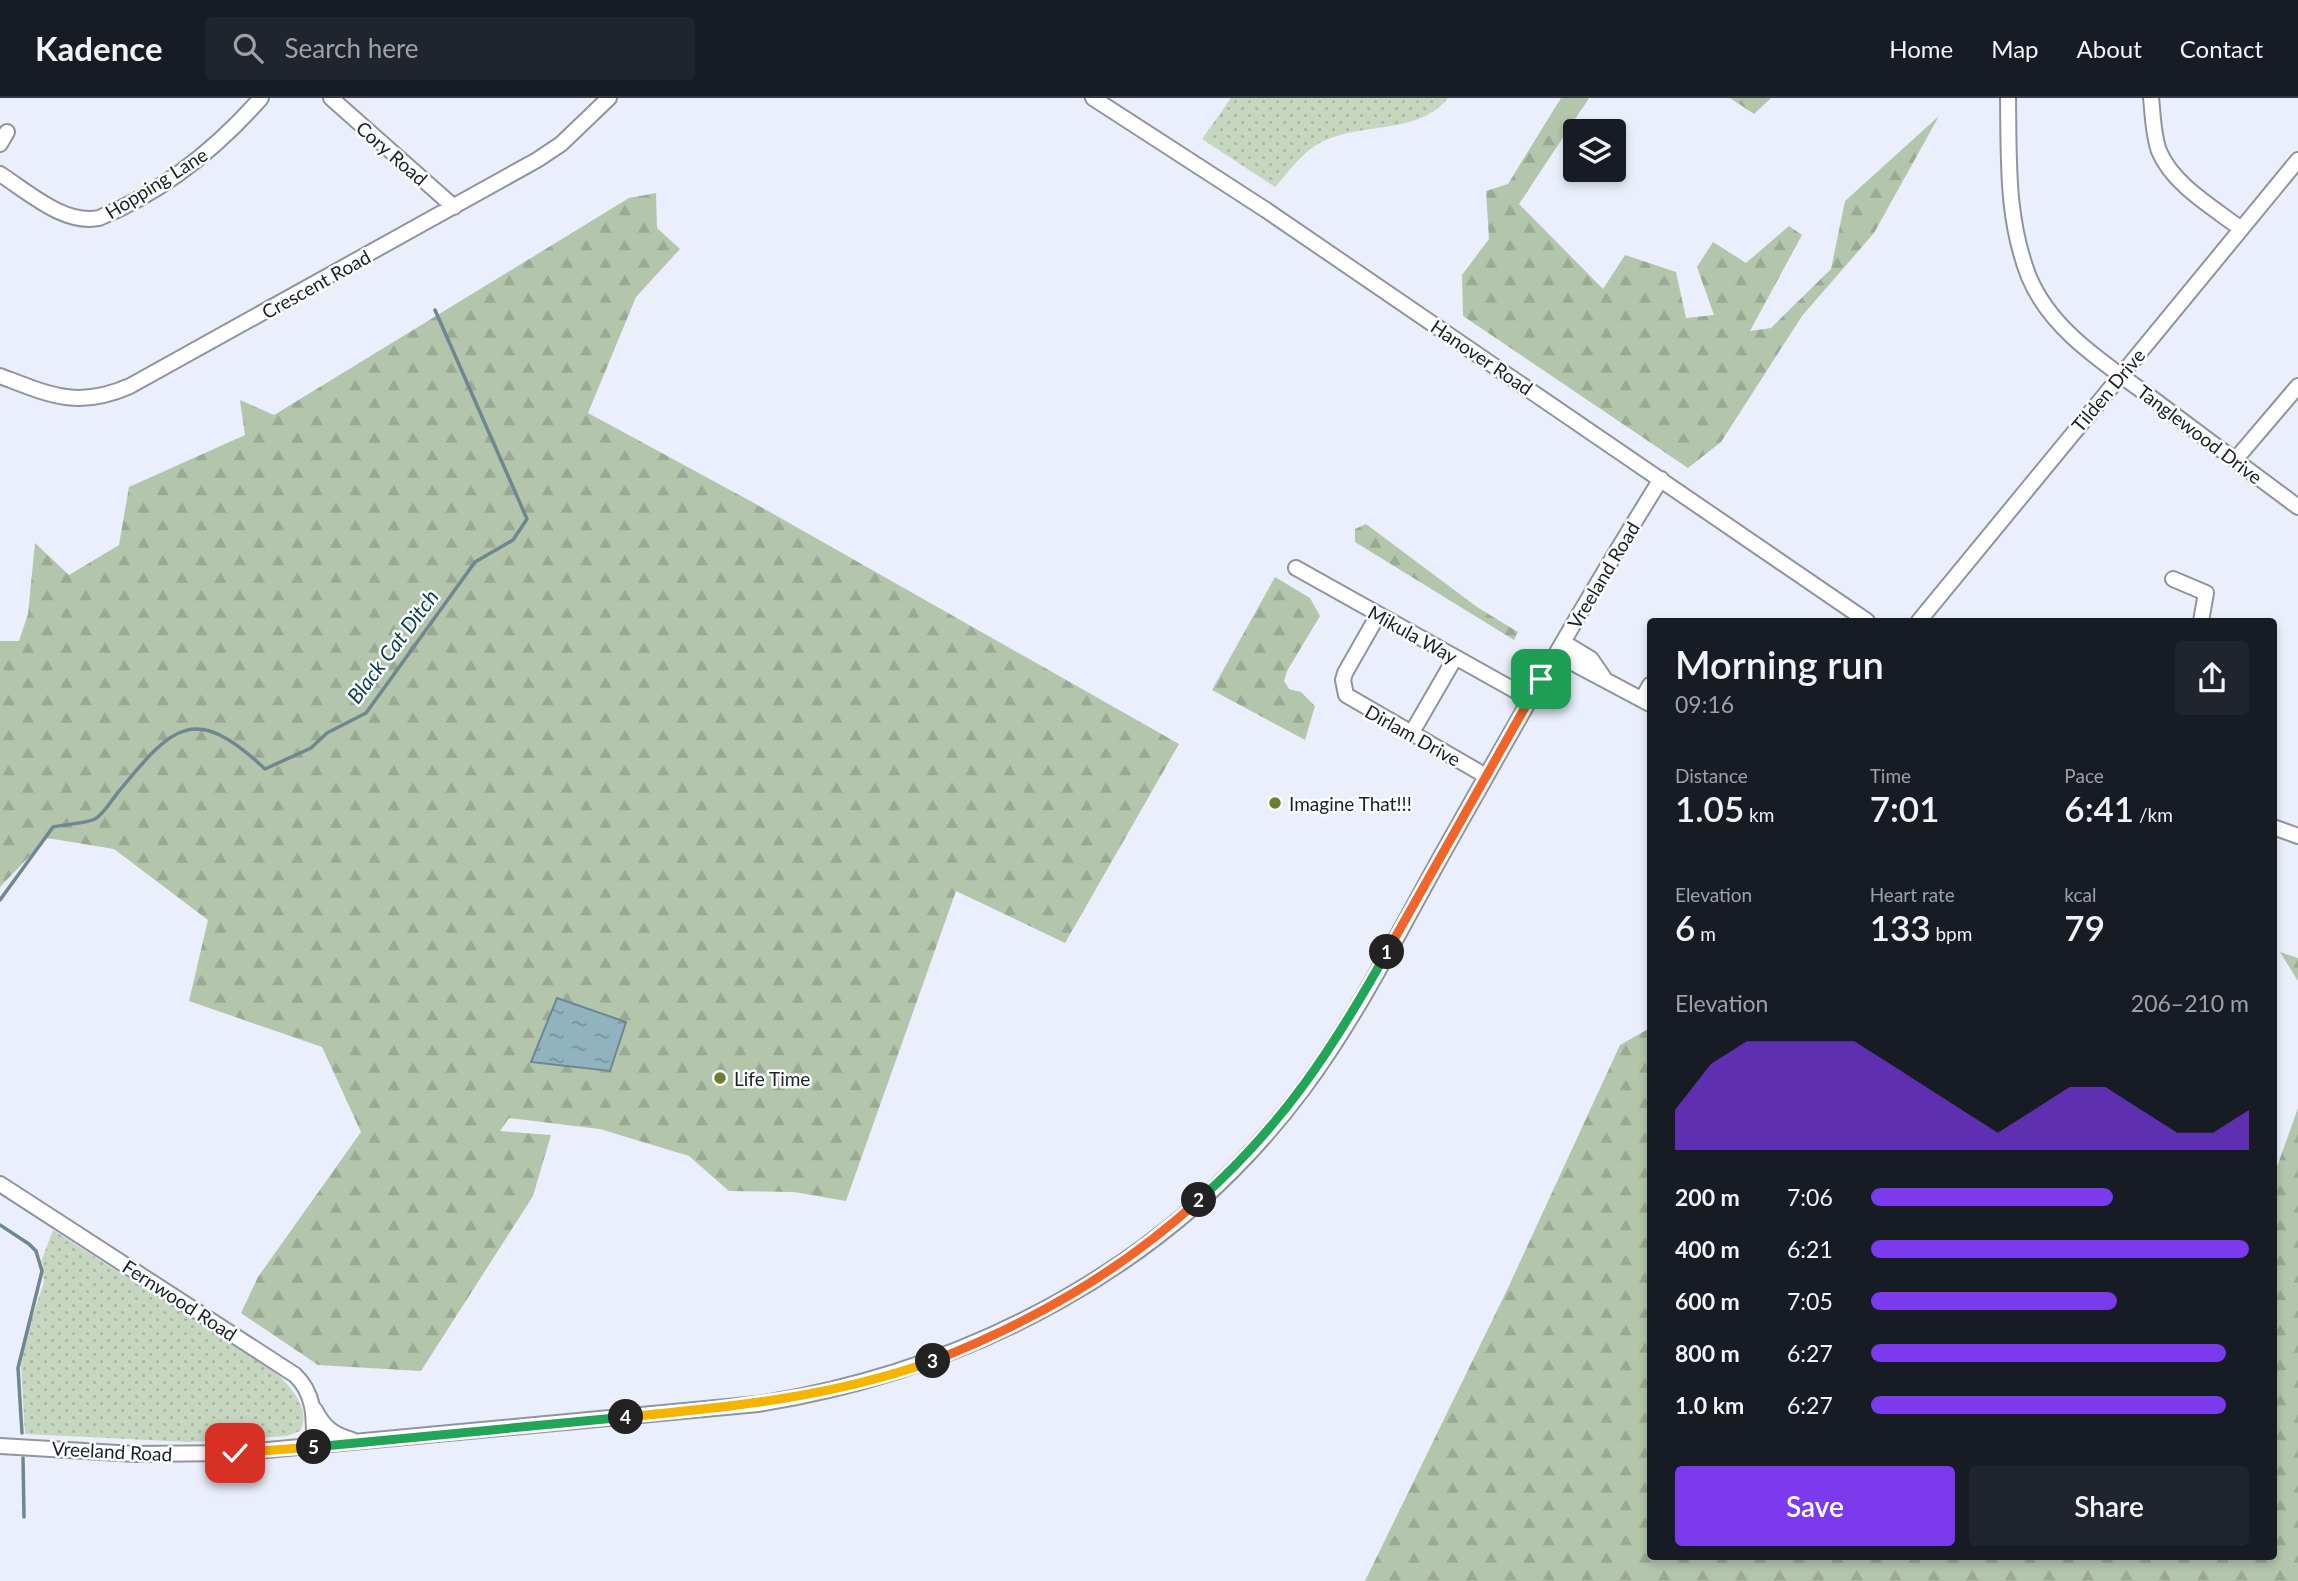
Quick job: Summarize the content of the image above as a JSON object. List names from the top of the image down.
{
  "streets": {
    "street": [
      "Cory Road",
      "Hopping Lane",
      "Crescent Road",
      "Hanover Road",
      "Tilden Drive",
      "Tanglewood Drive",
      "Vreeland Road",
      "Mikula Way",
      "Dirlam Drive",
      "Fernwood Road"
    ]
  },
  "crossings": [
    ["Cory Road", "Crescent Road"],
    ["Hanover Road", "Vreeland Road"],
    ["Tilden Drive", "Tanglewood Drive"],
    ["Vreeland Road", "Mikula Way"],
    ["Vreeland Road", "Dirlam Drive"],
    ["Vreeland Road", "Fernwood Road"],
    ["Mikula Way", "Dirlam Drive"]
  ],
  "water": ["Black Cat Ditch"],
  "places": ["Imagine That!!!", "Life Time"],
  "page": {
    "header": "Kadence",
    "search": "Search here",
    "nav": [
      "Home",
      "Map",
      "About",
      "Contact"
    ],
    "heading": ["Morning run", "09:16"],
    "stats": [
      ["Distance", "1.05 km"],
      ["Time", "7:01"],
      ["Pace", "6:41 /km"],
      ["Elevation", "6 m"],
      ["Heart rate", "133 bpm"],
      ["kcal", "79"]
    ],
    "pins": [
      "1",
      "2",
      "3",
      "4",
      "5"
    ],
    "chart": ["Elevation", "206–210 m"],
    "list": [
      {
        "name": "200 m",
        "note": "7:06"
      },
      {
        "name": "400 m",
        "note": "6:21"
      },
      {
        "name": "600 m",
        "note": "7:05"
      },
      {
        "name": "800 m",
        "note": "6:27"
      },
      {
        "name": "1.0 km",
        "note": "6:27"
      }
    ],
    "buttons": ["Save", "Share"]
  }
}
